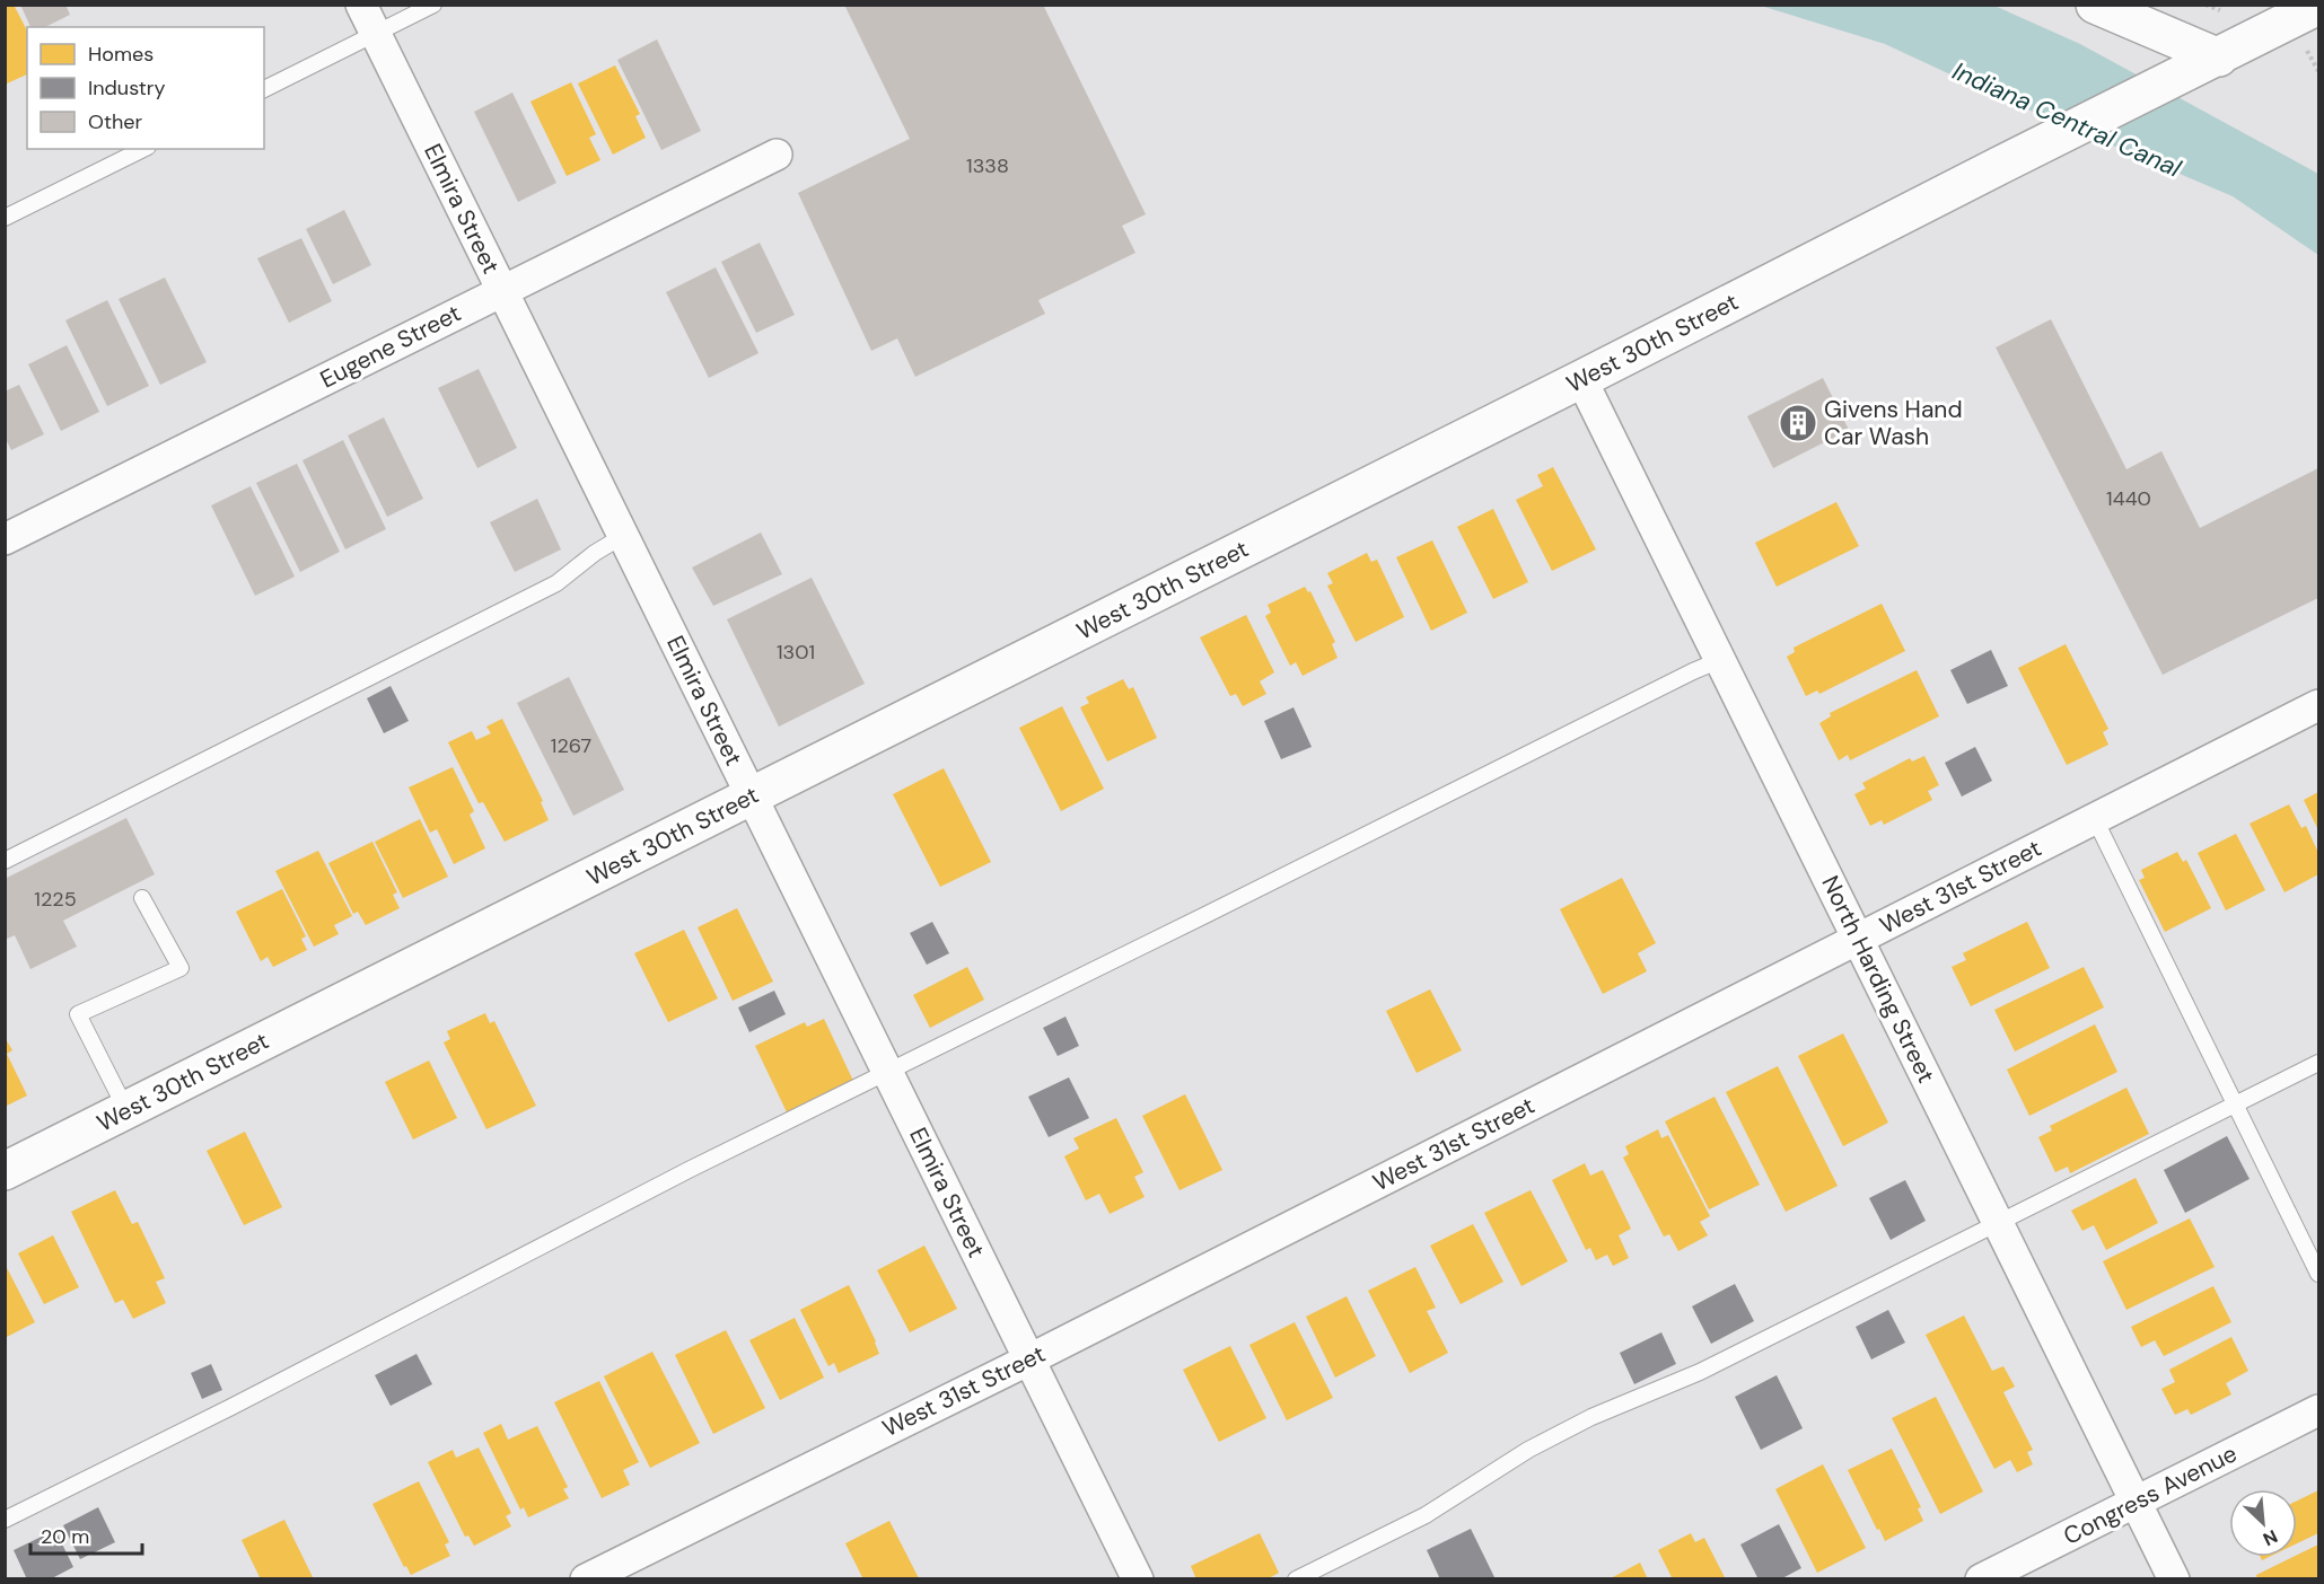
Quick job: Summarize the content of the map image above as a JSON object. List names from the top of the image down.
{
  "streets": {
    "main road": ["West 30th Street"],
    "street": [
      "Elmira Street",
      "Eugene Street",
      "West 31st Street",
      "North Harding Street",
      "Congress Avenue"
    ]
  },
  "crossings": [
    ["Elmira Street", "West 30th Street"],
    ["Elmira Street", "Eugene Street"],
    ["Elmira Street", "West 31st Street"],
    ["West 30th Street", "North Harding Street"],
    ["West 31st Street", "North Harding Street"],
    ["North Harding Street", "Congress Avenue"]
  ],
  "water": ["Indiana Central Canal"],
  "places": {
    "building": ["Givens Hand Car Wash"]
  },
  "house_numbers": [
    "1338",
    "1440",
    "1301",
    "1267",
    "1225"
  ],
  "legend": ["Homes", "Industry", "Other"],
  "scale_bar": "20 m",
  "north": "bottom right"
}
